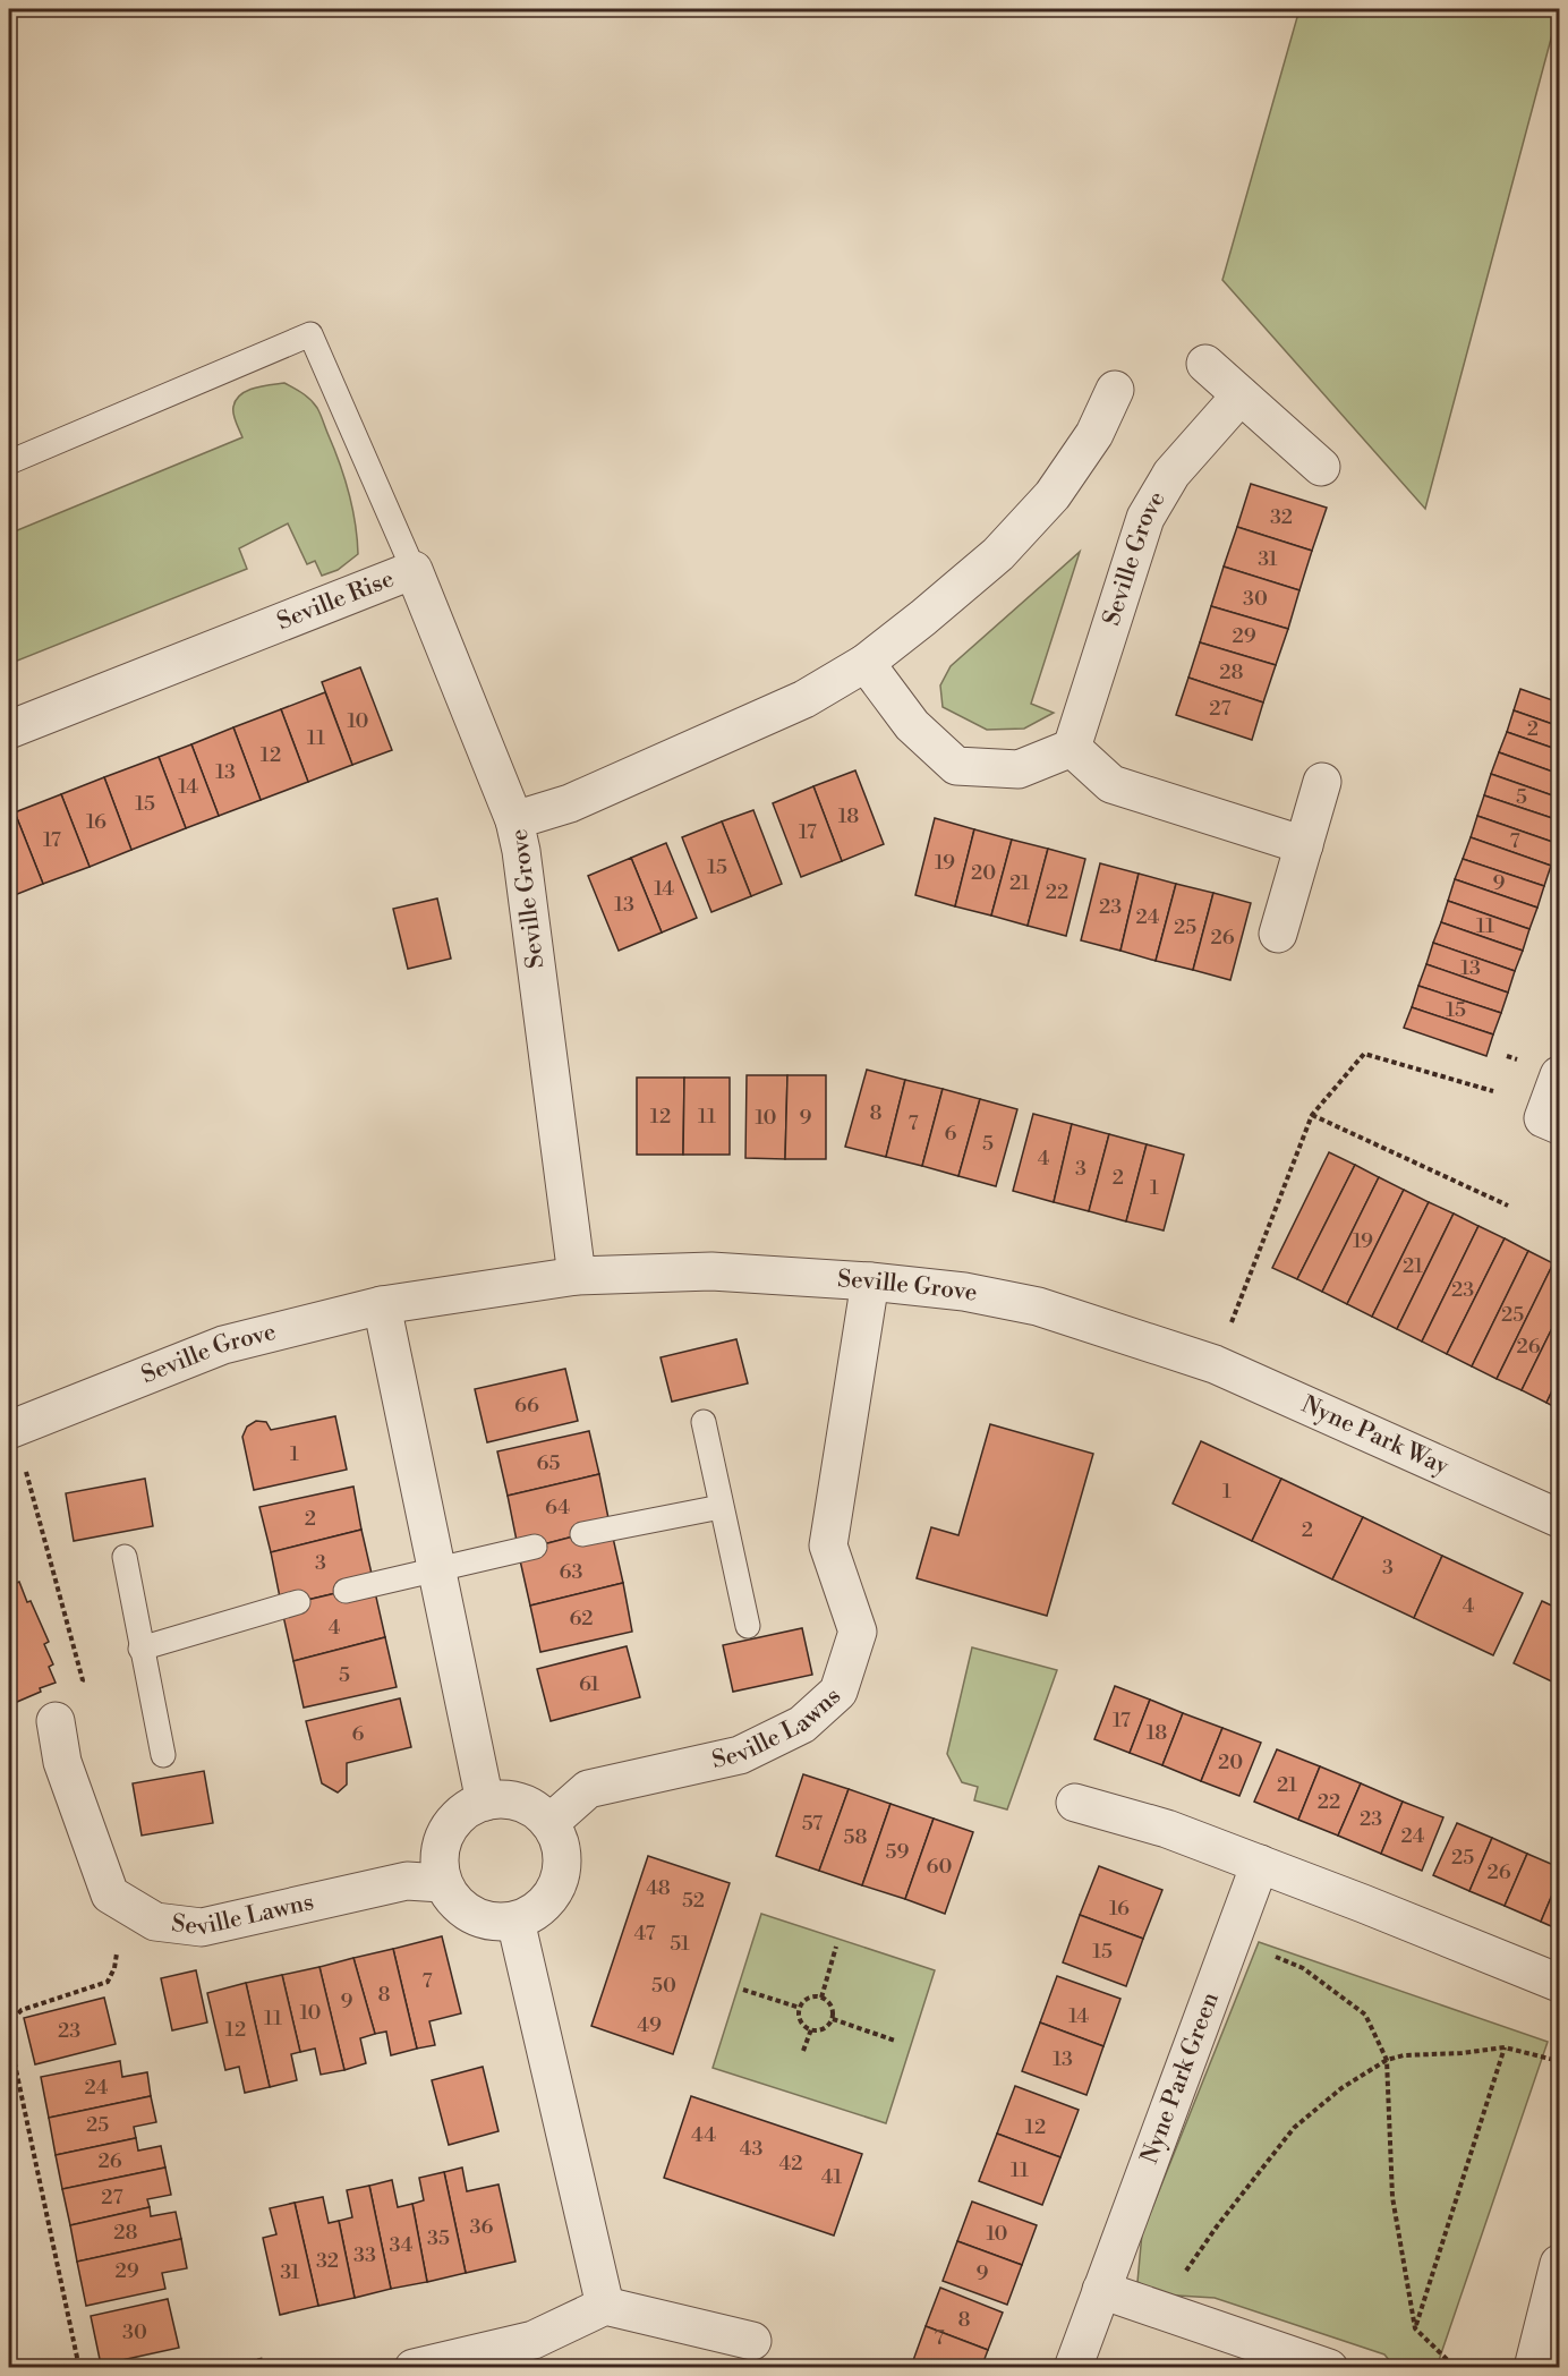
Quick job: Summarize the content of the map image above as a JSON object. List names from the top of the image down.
{
  "streets": {
    "street": [
      "Seville Grove",
      "Seville Rise",
      "Nyne Park Way",
      "Seville Lawns",
      "Nyne Park Green"
    ]
  },
  "crossings": [
    ["Seville Grove", "Seville Rise"],
    ["Seville Grove", "Nyne Park Way"],
    ["Seville Grove", "Seville Lawns"]
  ],
  "house_numbers": [
    "32",
    "31",
    "30",
    "29",
    "28",
    "27",
    "10",
    "2",
    "11",
    "12",
    "13",
    "14",
    "5",
    "15",
    "18",
    "16",
    "17",
    "17",
    "7",
    "19",
    "15",
    "20",
    "21",
    "9",
    "14",
    "22",
    "13",
    "23",
    "24",
    "11",
    "25",
    "26",
    "13",
    "15",
    "8",
    "12",
    "11",
    "10",
    "9",
    "7",
    "6",
    "5",
    "4",
    "3",
    "2",
    "1",
    "19",
    "21",
    "23",
    "25",
    "26",
    "66",
    "1",
    "65",
    "1",
    "64",
    "2",
    "2",
    "3",
    "3",
    "63",
    "4",
    "62",
    "4",
    "5",
    "61",
    "17",
    "18",
    "6",
    "20",
    "21",
    "22",
    "23",
    "57",
    "24",
    "58",
    "59",
    "25",
    "60",
    "26",
    "48",
    "52",
    "16",
    "47",
    "51",
    "15",
    "7",
    "50",
    "8",
    "9",
    "10",
    "14",
    "11",
    "49",
    "12",
    "23",
    "13",
    "24",
    "25",
    "12",
    "44",
    "43",
    "26",
    "42",
    "11",
    "41",
    "27",
    "36",
    "28",
    "10",
    "35",
    "34",
    "33",
    "32",
    "29",
    "31",
    "9",
    "8",
    "30",
    "7"
  ]
}
